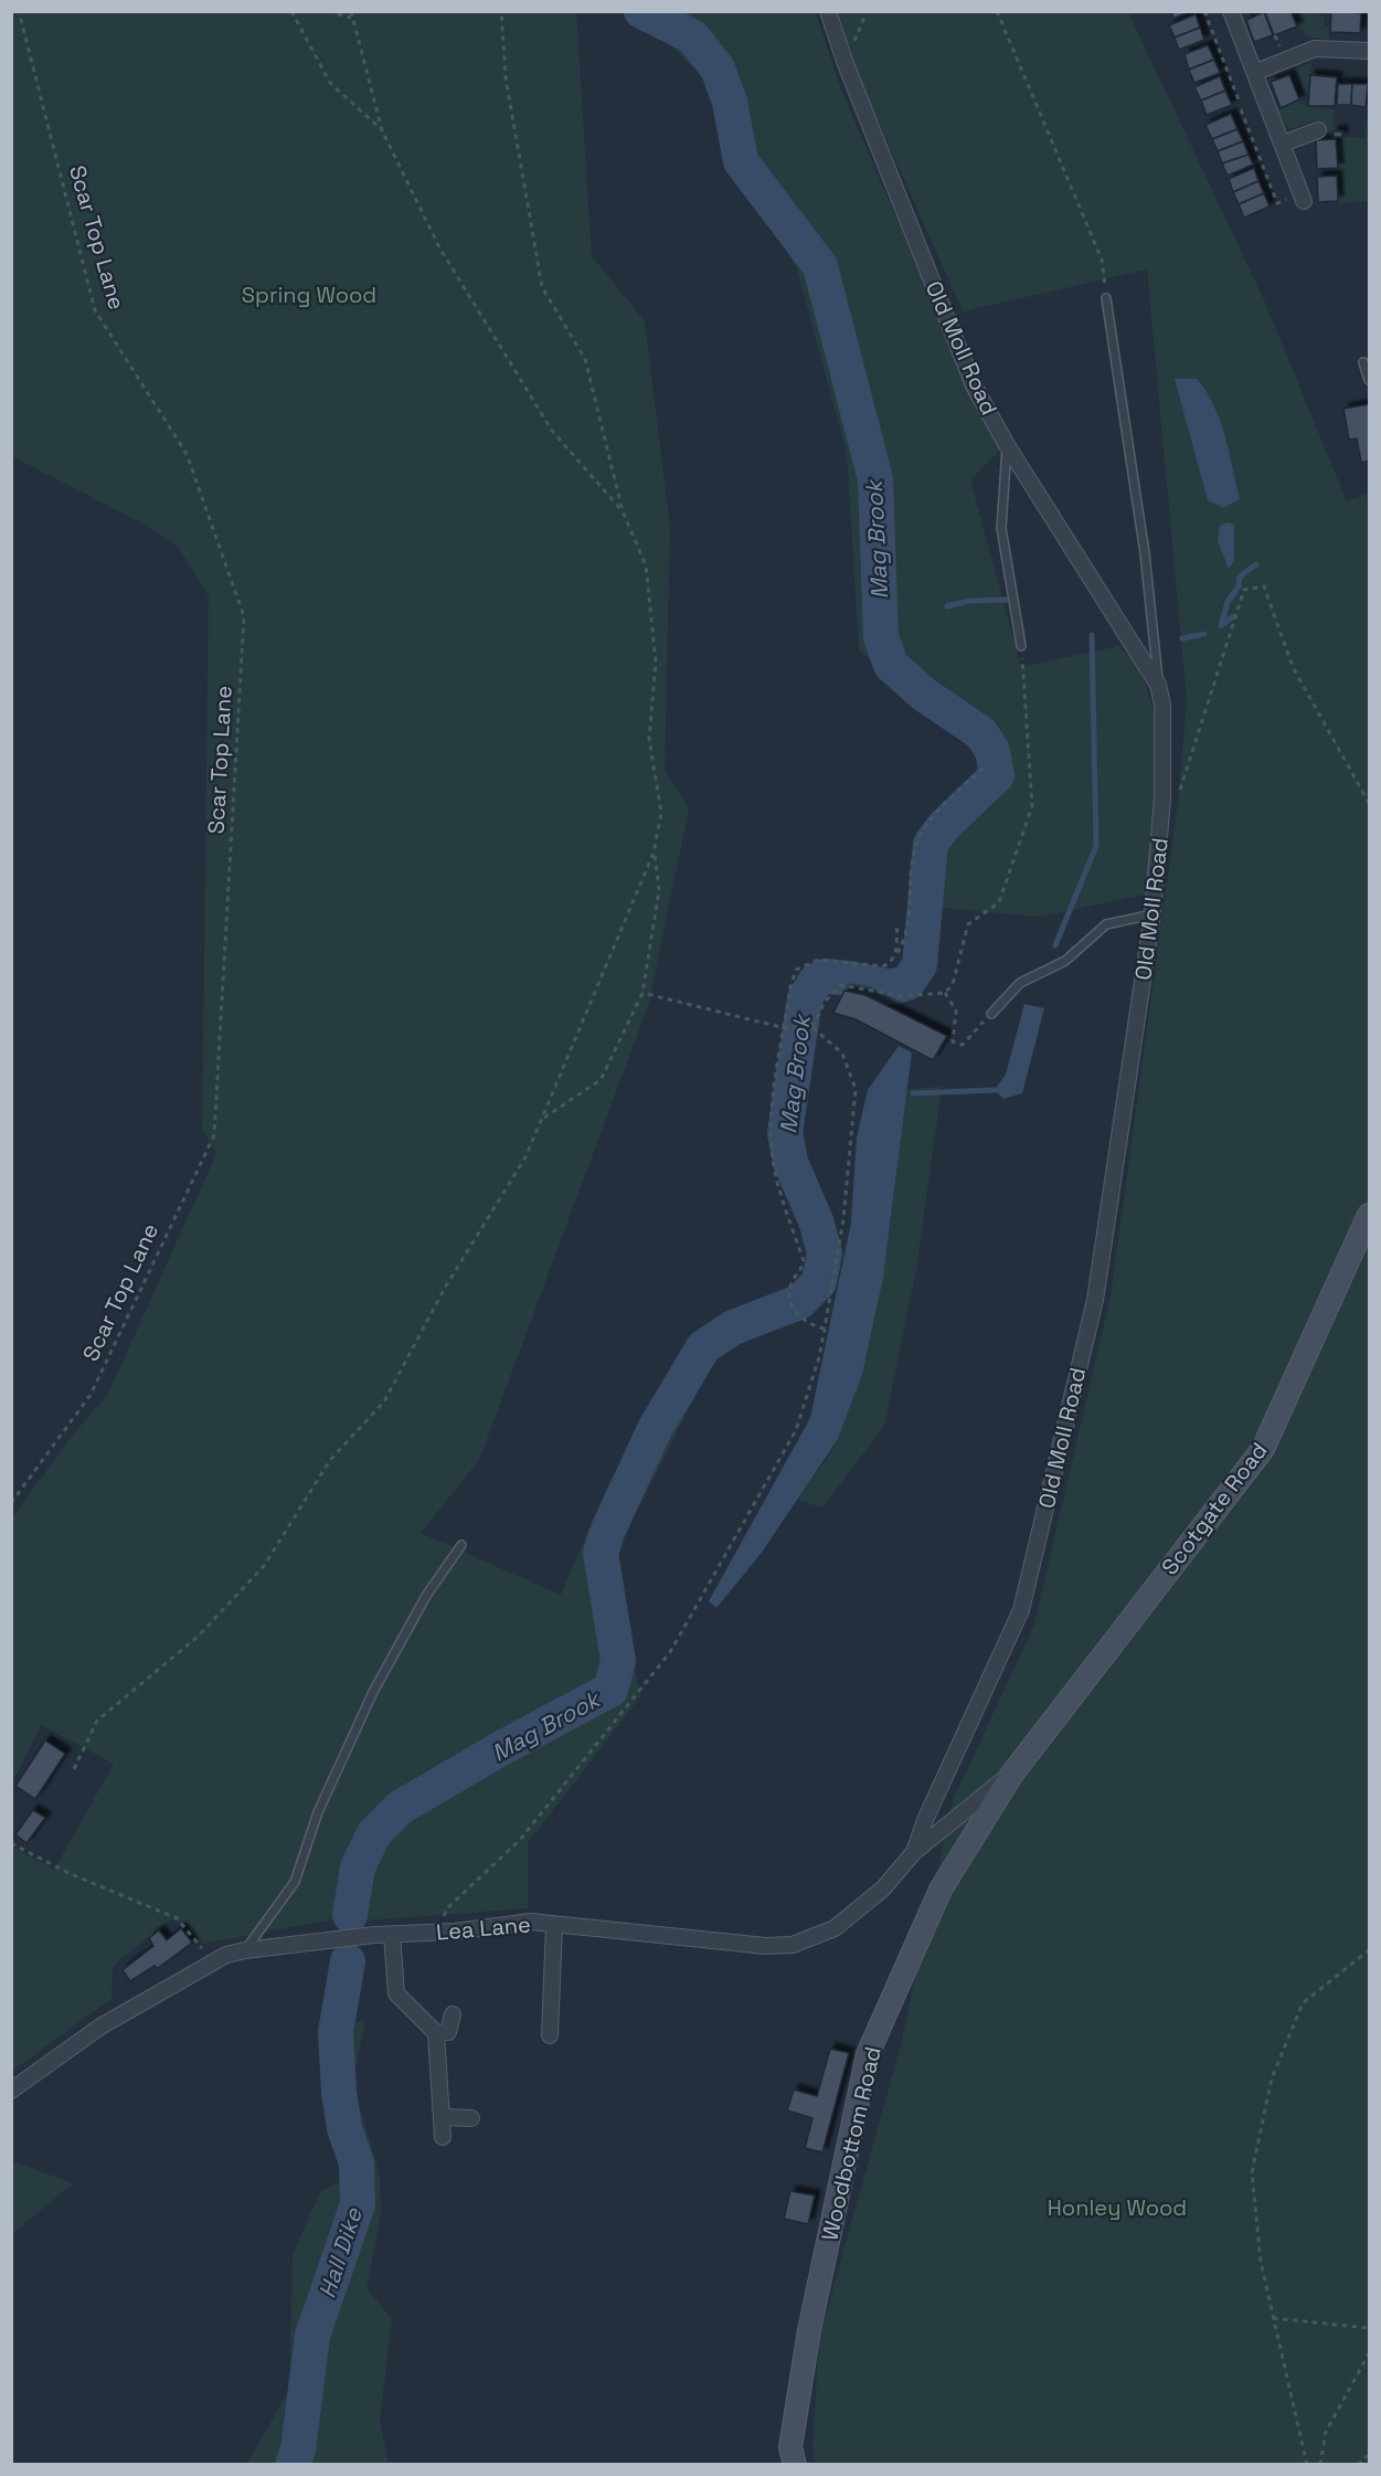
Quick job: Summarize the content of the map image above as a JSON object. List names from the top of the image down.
{
  "streets": {
    "street": [
      "Old Moll Road",
      "Scotgate Road",
      "Lea Lane",
      "Woodbottom Road"
    ],
    "path": ["Scar Top Lane"]
  },
  "crossings": [
    ["Old Moll Road", "Lea Lane"],
    ["Scotgate Road", "Lea Lane"],
    ["Scotgate Road", "Woodbottom Road"],
    ["Lea Lane", "Woodbottom Road"]
  ],
  "water": ["Mag Brook", "Hall Dike"],
  "parks": ["Spring Wood", "Honley Wood"]
}
